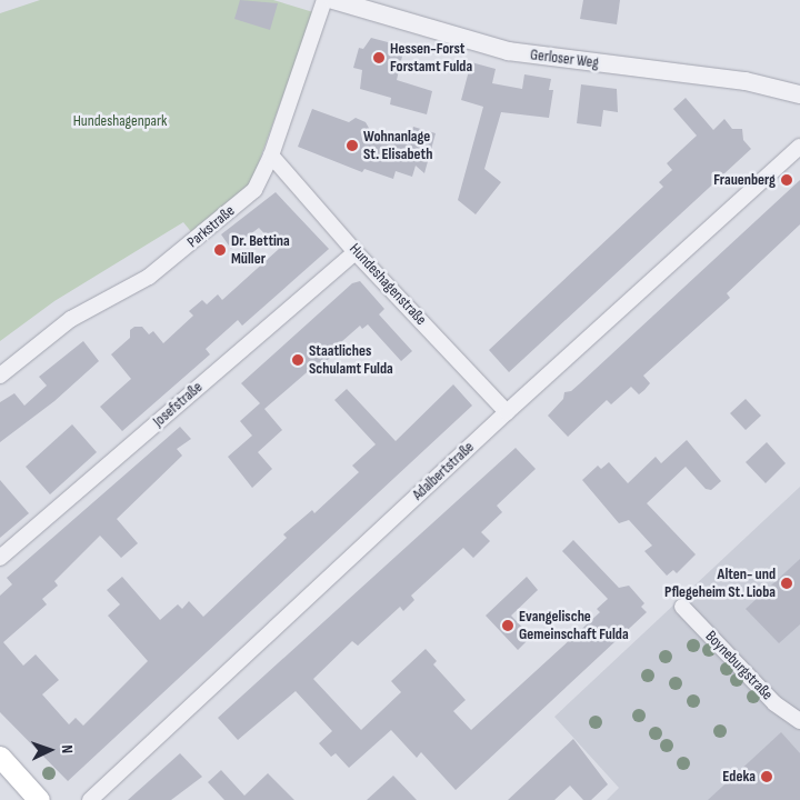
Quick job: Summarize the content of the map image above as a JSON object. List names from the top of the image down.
{
  "streets": {
    "street": [
      "Gerloser Weg",
      "Parkstraße",
      "Hundeshagenstraße",
      "Josefstraße",
      "Adalbertstraße",
      "Boyneburgstraße"
    ]
  },
  "crossings": [
    ["Parkstraße", "Hundeshagenstraße"],
    ["Hundeshagenstraße", "Josefstraße"],
    ["Hundeshagenstraße", "Adalbertstraße"]
  ],
  "parks": ["Hundeshagenpark"],
  "places": [
    "Hessen-Forst Forstamt Fulda",
    "Wohnanlage St. Elisabeth",
    "Frauenberg",
    "Dr. Bettina Müller",
    "Staatliches Schulamt Fulda",
    "Alten- und Pflegeheim St. Lioba",
    "Evangelische Gemeinschaft Fulda",
    "Edeka"
  ],
  "north": "right"
}
